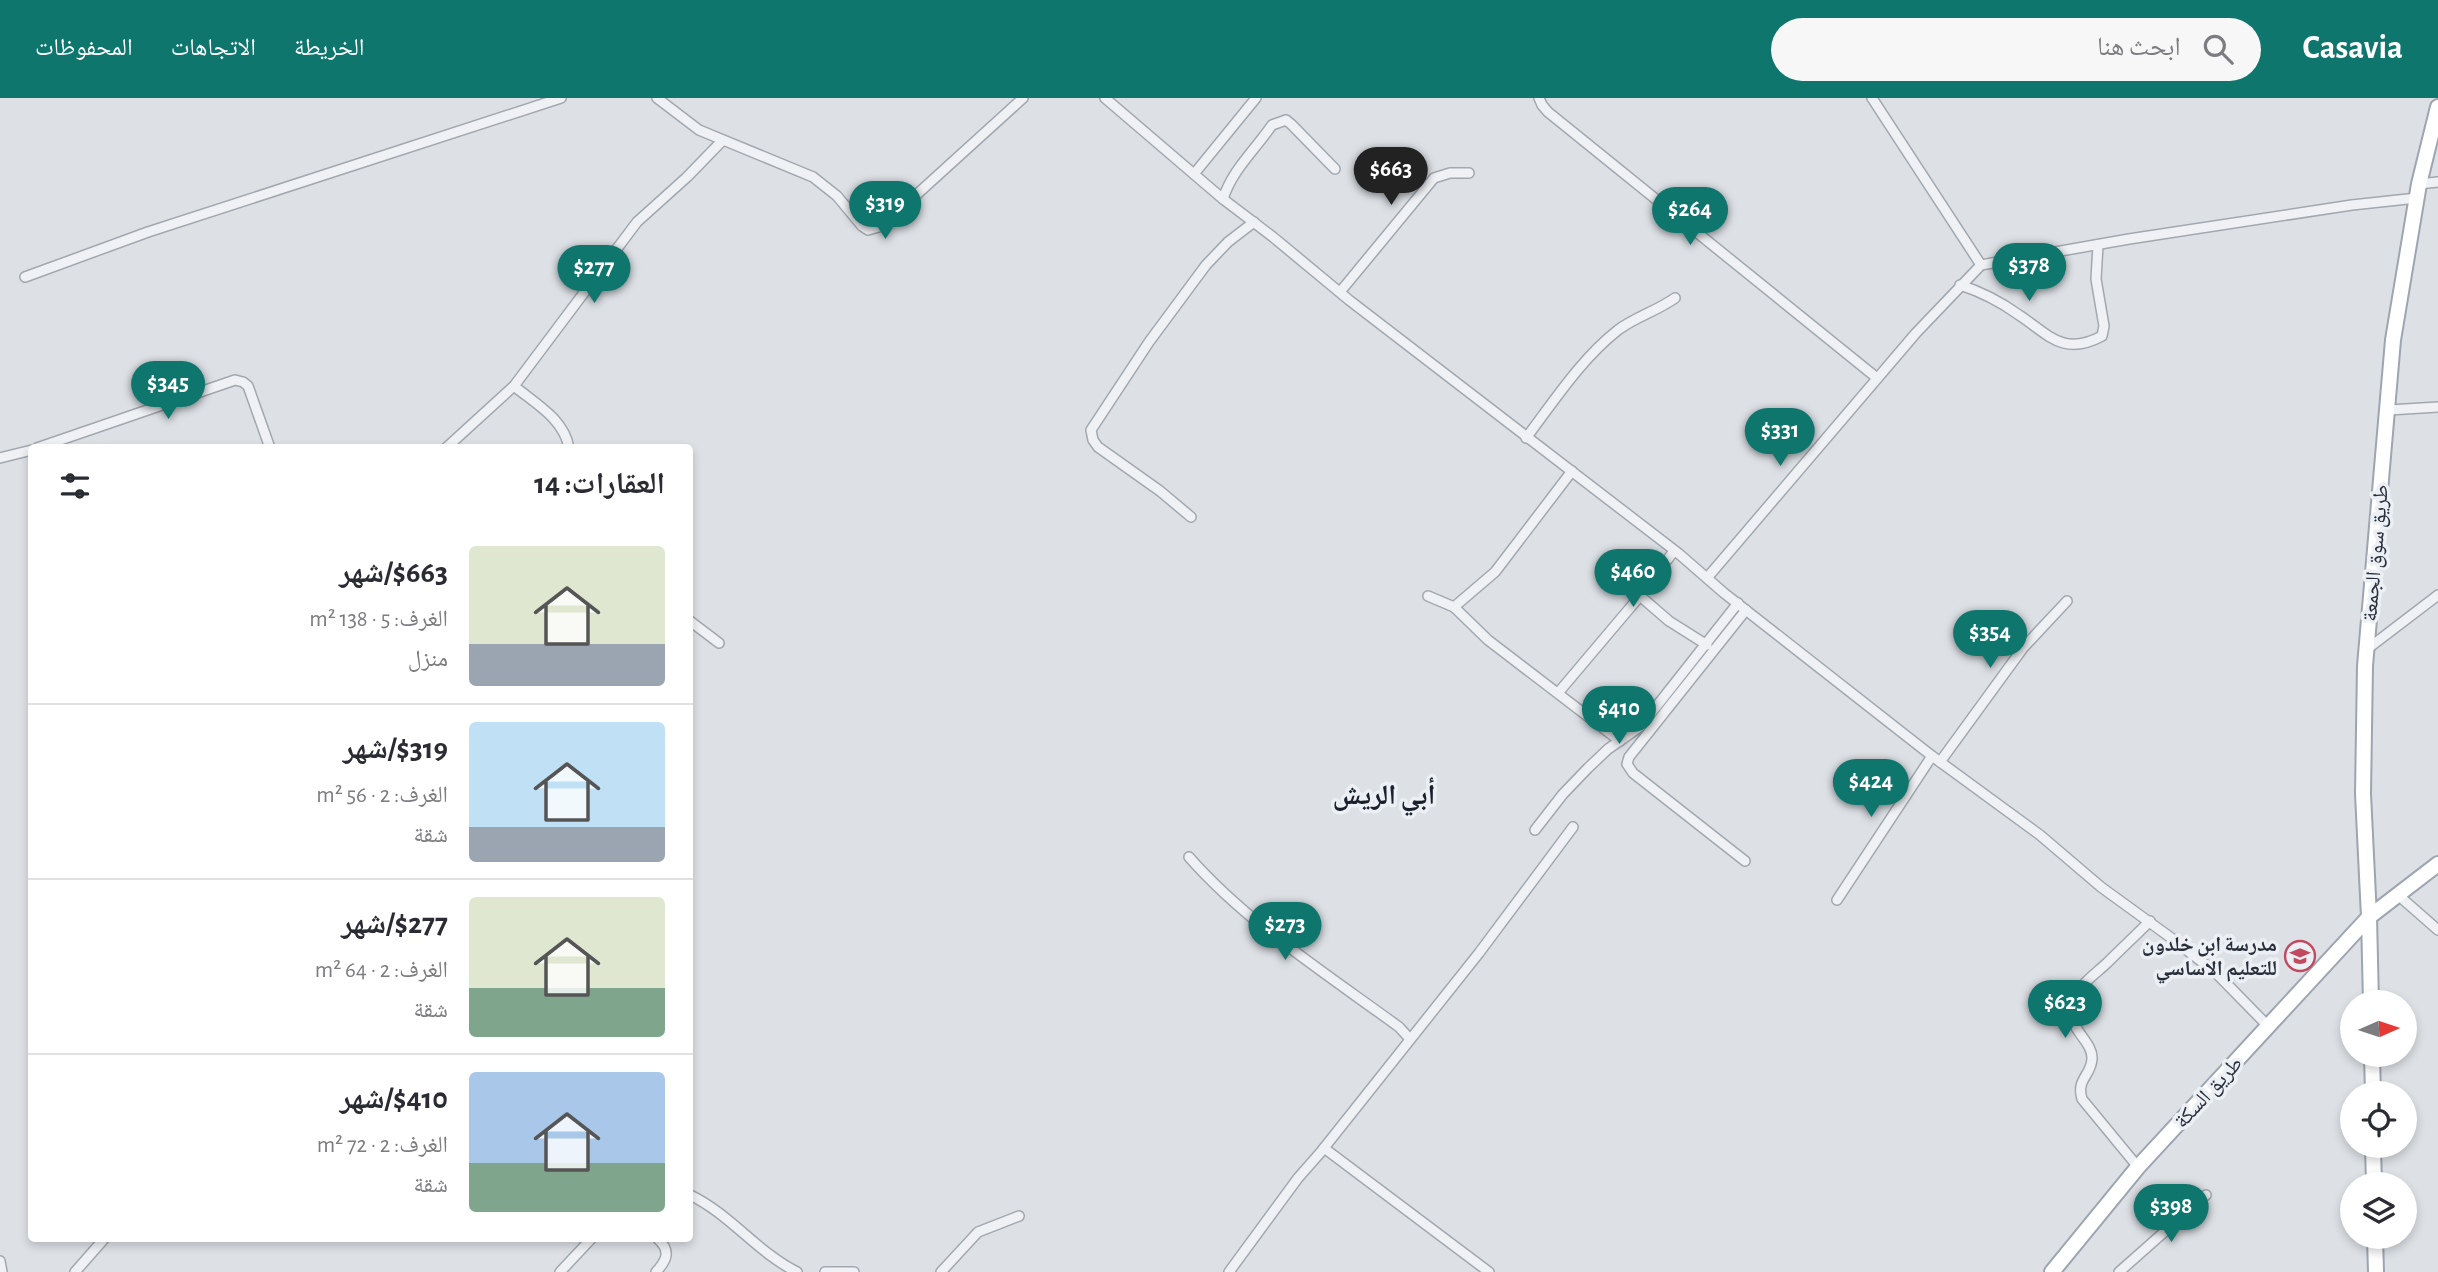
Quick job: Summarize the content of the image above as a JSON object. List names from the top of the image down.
{
  "streets": {
    "main road": ["طريق سوق الجمعة", "طريق السكة"]
  },
  "crossings": [
    ["طريق سوق الجمعة", "طريق السكة"]
  ],
  "districts": ["أبي الريش"],
  "places": {
    "school or university": ["مدرسة ابن خلدون للتعليم الاساسي"]
  },
  "north": "right",
  "page": {
    "header": "Casavia",
    "search": "ابحث هنا",
    "nav": ["الخريطة", "الاتجاهات", "المحفوظات"],
    "price": [
      "$663",
      "$319",
      "$264",
      "$378",
      "$277",
      "$345",
      "$331",
      "$460",
      "$354",
      "$410",
      "$424",
      "$273",
      "$623",
      "$398"
    ],
    "heading": "العقارات: 14",
    "list": [
      {
        "name": "$663/شهر",
        "note": "الغرف: 5 · 138 m² · منزل"
      },
      {
        "name": "$319/شهر",
        "note": "الغرف: 2 · 56 m² · شقة"
      },
      {
        "name": "$277/شهر",
        "note": "الغرف: 2 · 64 m² · شقة"
      },
      {
        "name": "$410/شهر",
        "note": "الغرف: 2 · 72 m² · شقة"
      }
    ]
  }
}
